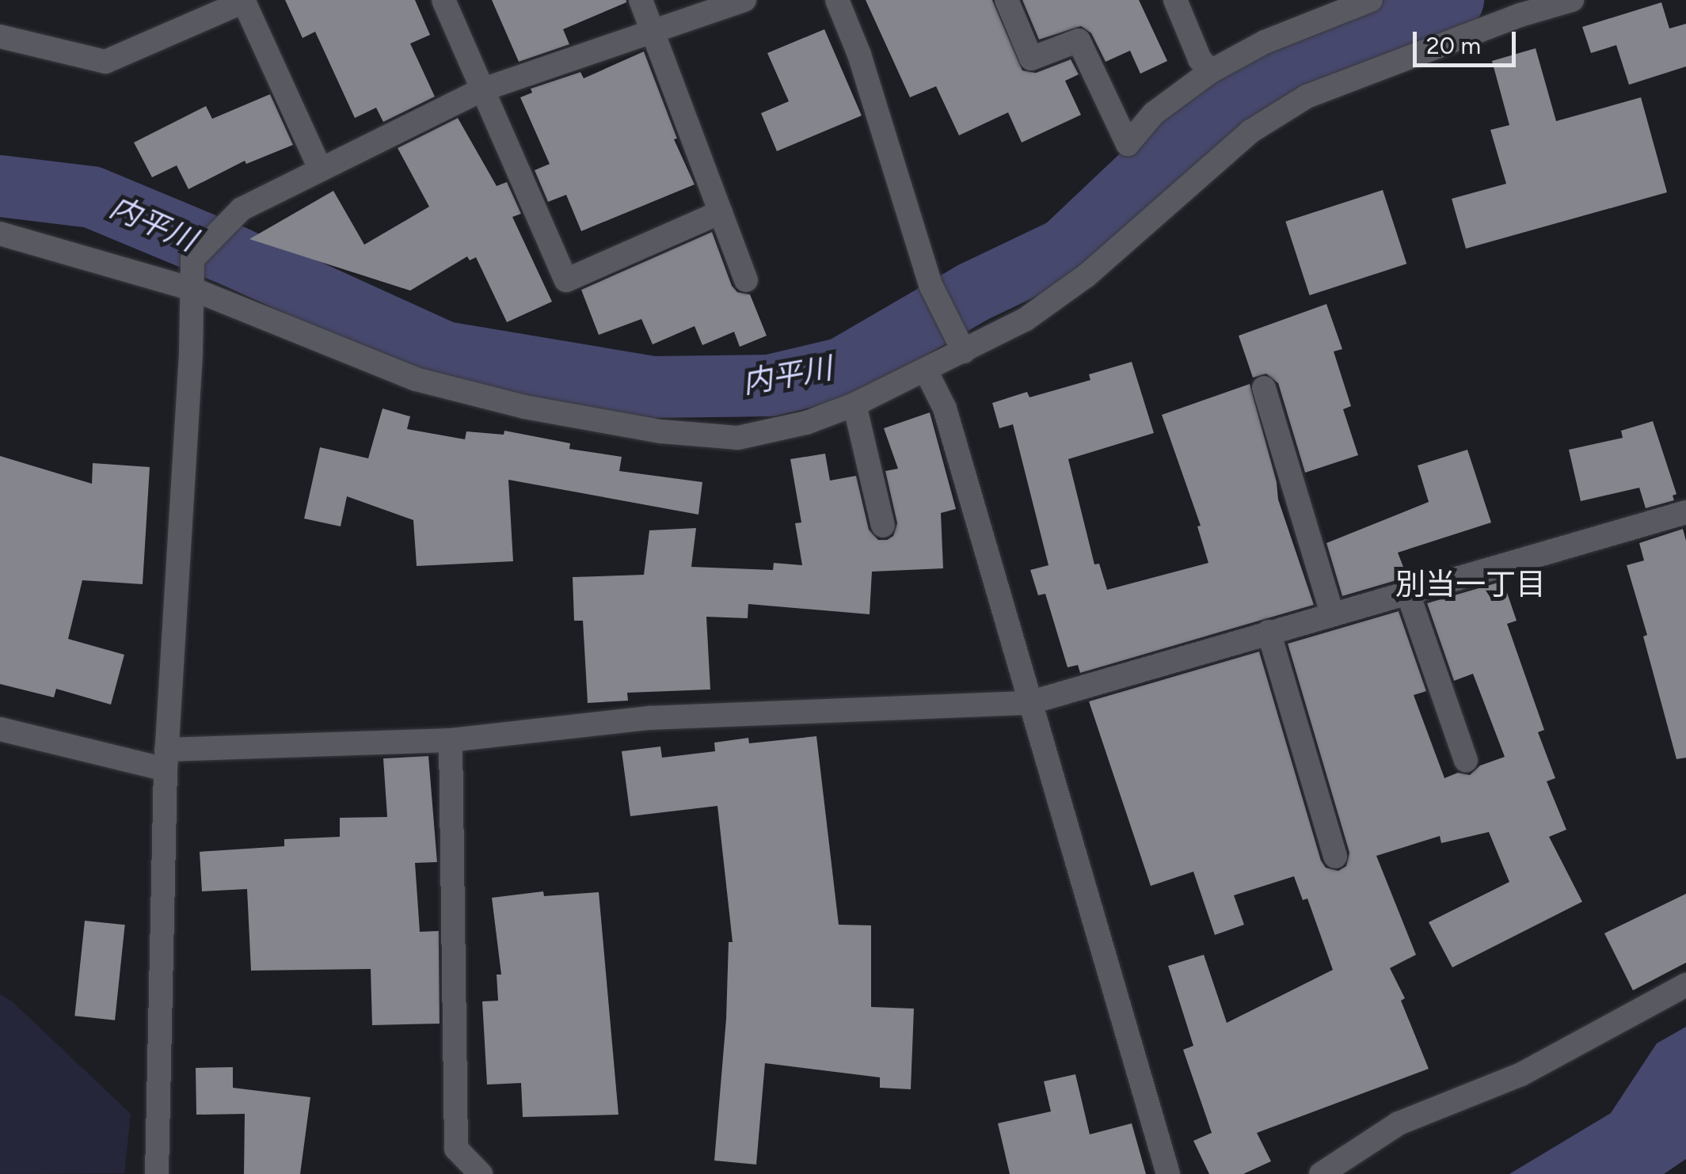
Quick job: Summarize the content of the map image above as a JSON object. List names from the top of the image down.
{
  "districts": ["別当一丁目"],
  "water": ["内平川"],
  "scale_bar": "20 m"
}
